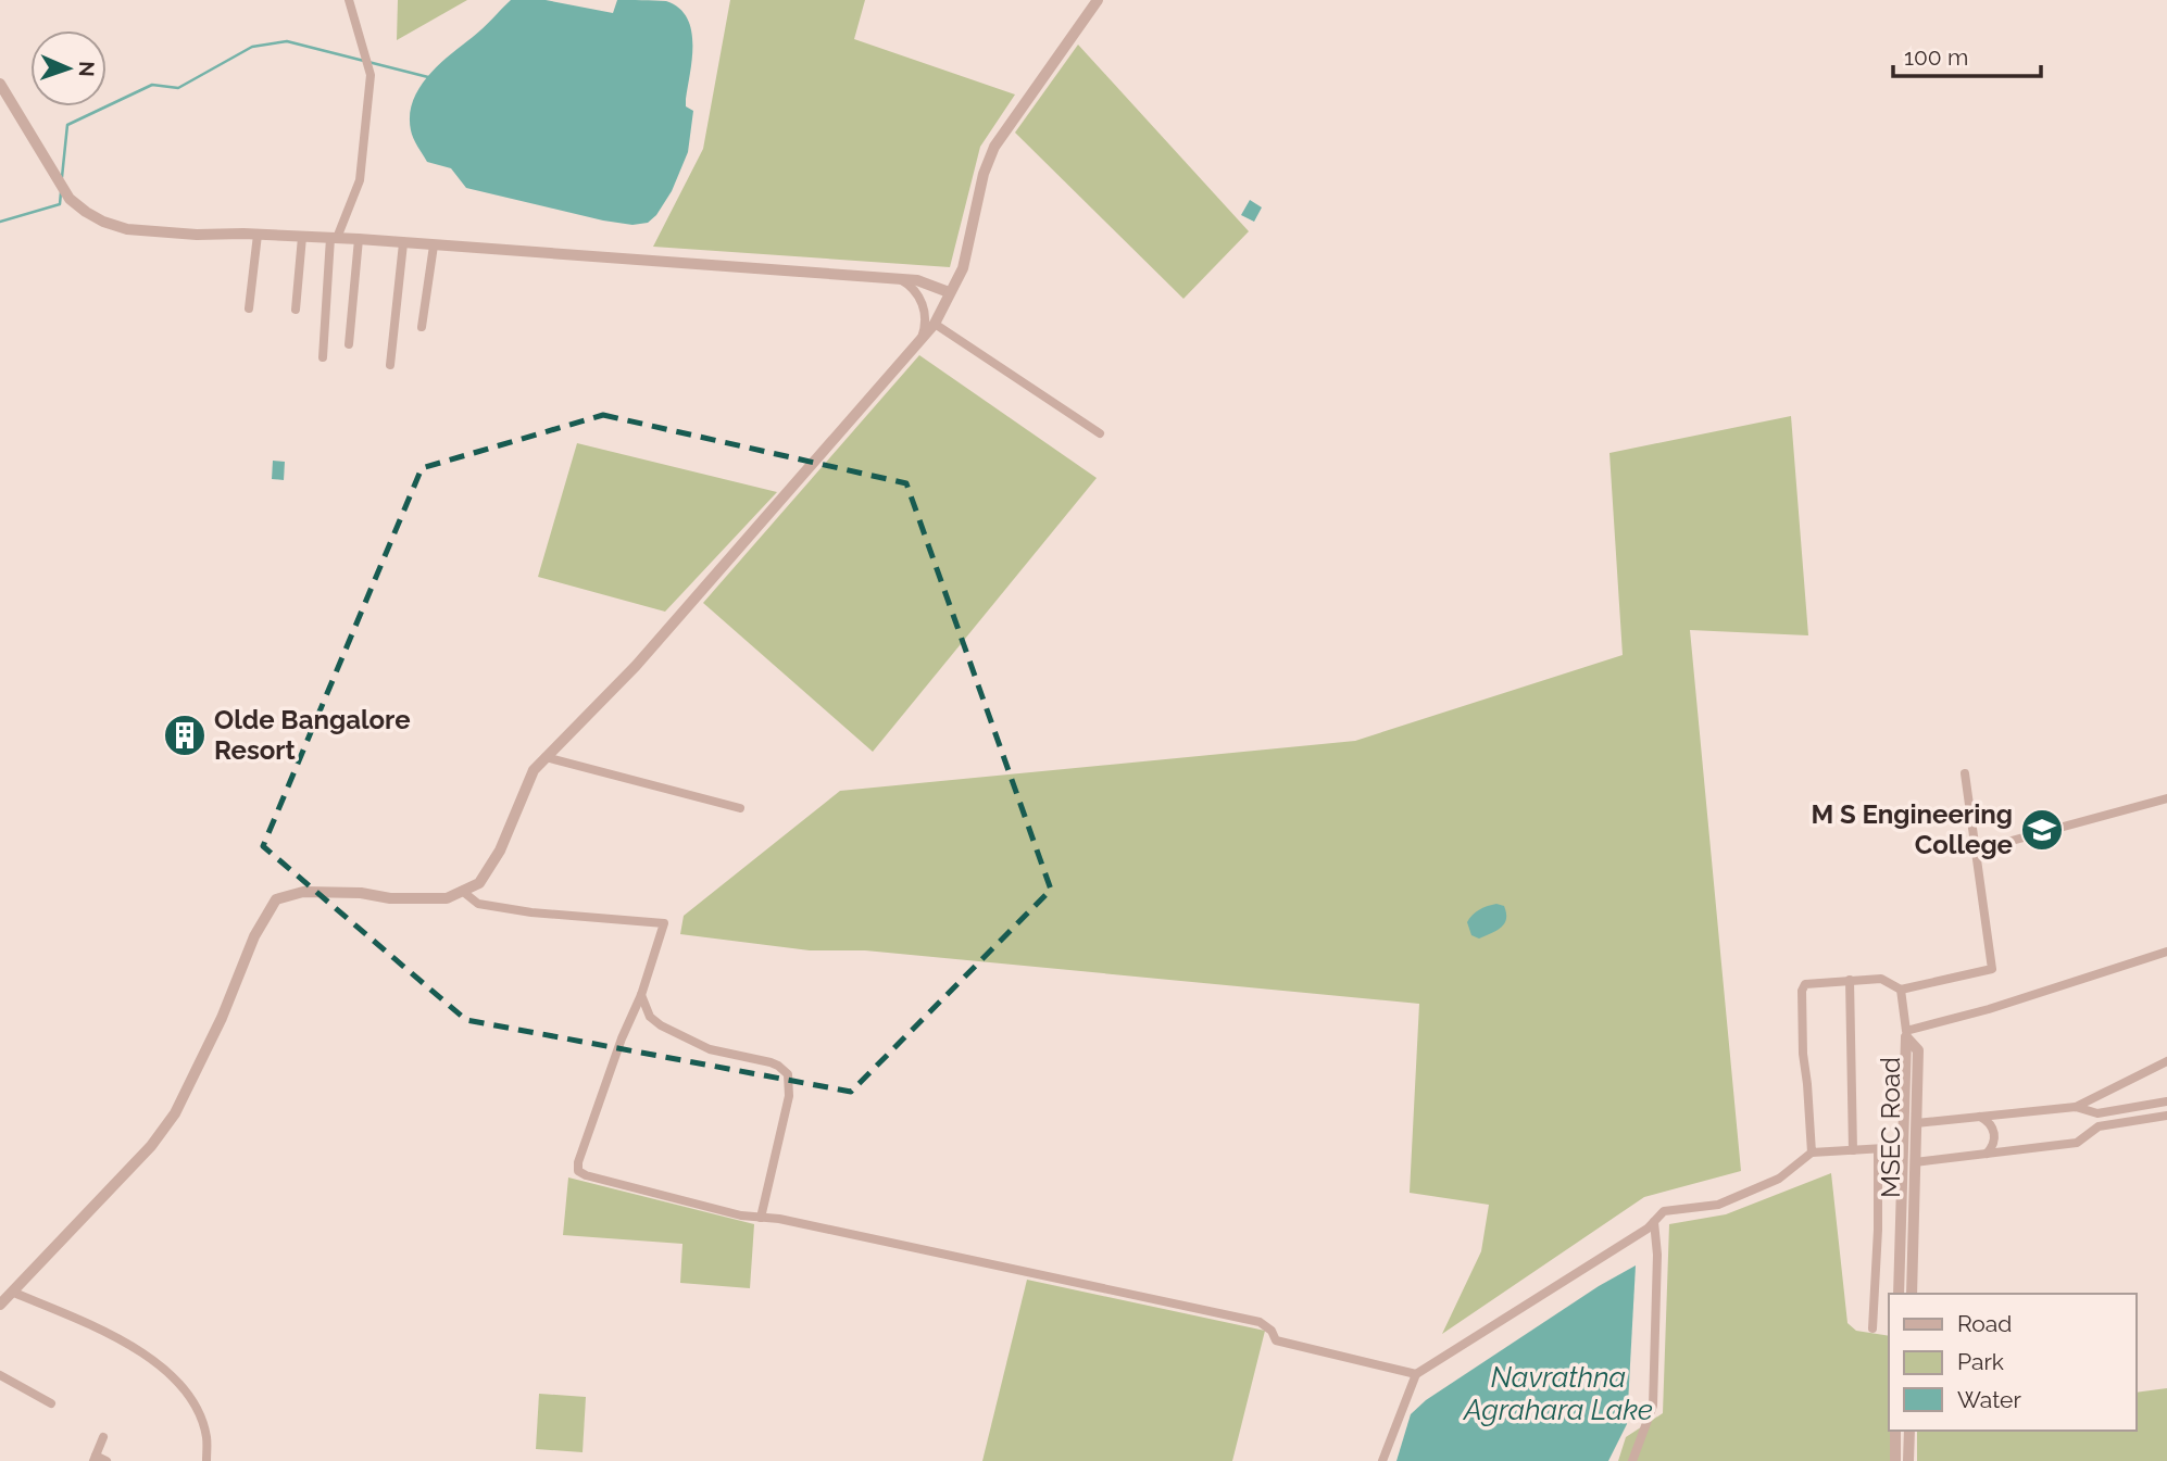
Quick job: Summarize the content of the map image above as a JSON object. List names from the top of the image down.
{
  "streets": {
    "street": ["MSEC Road"]
  },
  "water": ["Navrathna Agrahara Lake"],
  "places": {
    "building": ["Olde Bangalore Resort"],
    "school or university": ["M S Engineering College"]
  },
  "legend": ["Road", "Park", "Water"],
  "scale_bar": "100 m",
  "north": "right"
}
